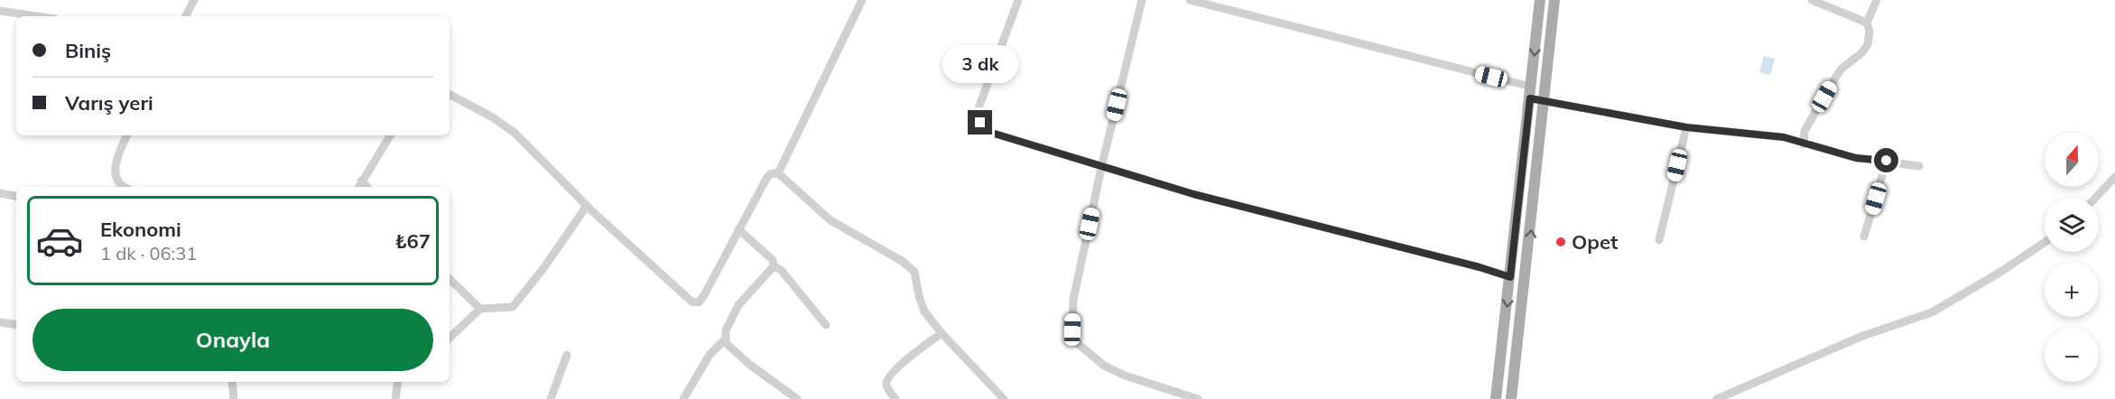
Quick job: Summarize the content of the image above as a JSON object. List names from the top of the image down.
{
  "places": ["Opet"],
  "north": "top",
  "page": {
    "banner": ["Biniş", "Varış yeri"],
    "bubble": "3 dk",
    "map_buttons": ["+", "−"],
    "list": [
      {
        "name": "Ekonomi",
        "note": "1 dk · 06:31",
        "value": "₺67"
      }
    ],
    "buttons": "Onayla"
  }
}
